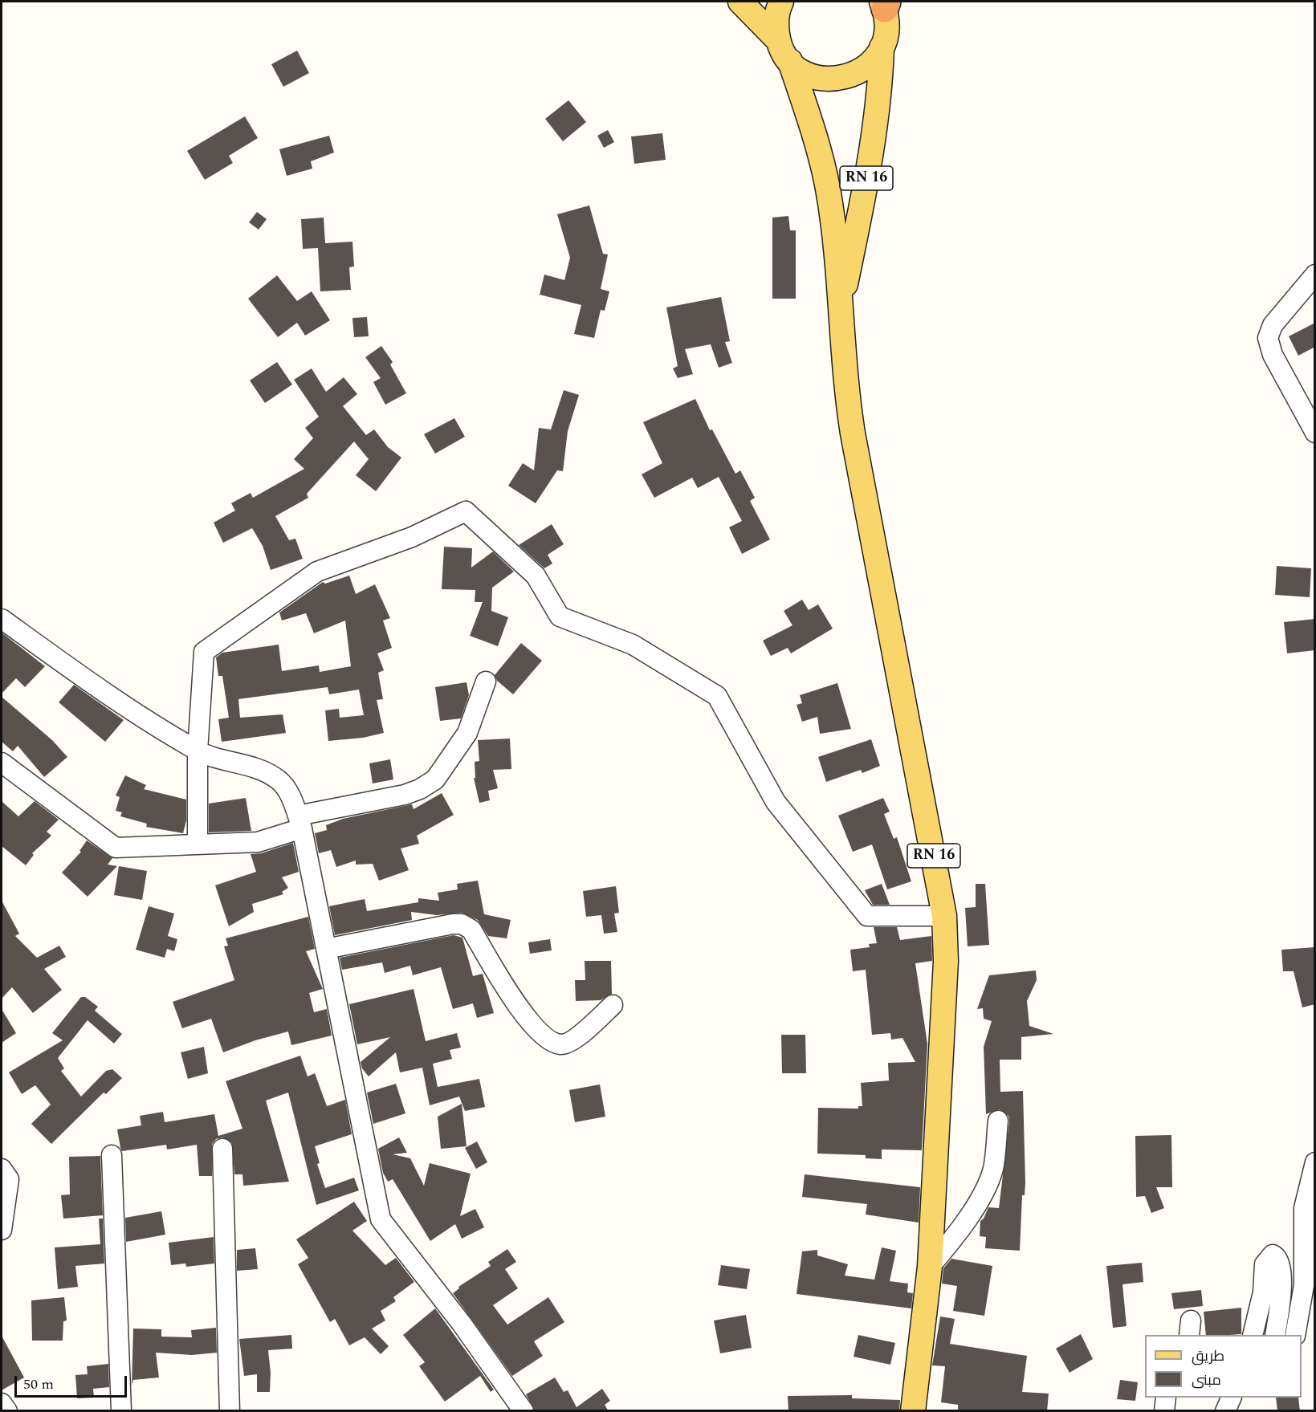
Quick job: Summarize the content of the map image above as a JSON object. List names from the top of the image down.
{
  "streets": {
    "main road": ["RN 16"]
  },
  "legend": ["طريق", "مبنى"],
  "scale_bar": "50 m"
}
